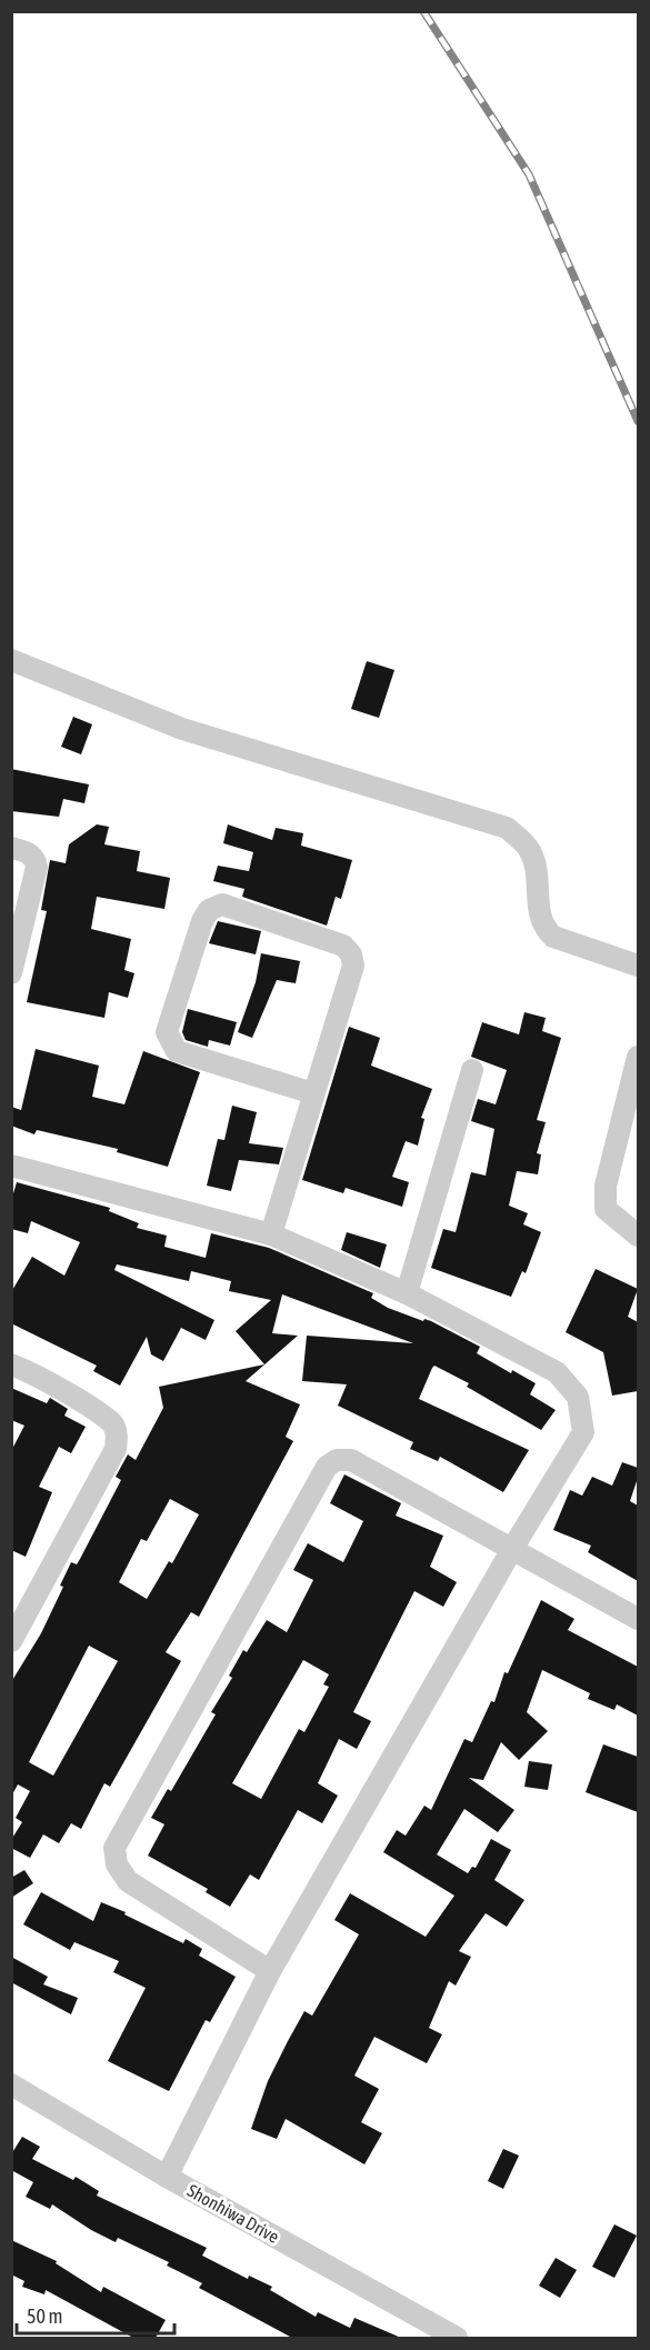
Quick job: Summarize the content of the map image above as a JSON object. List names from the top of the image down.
{
  "streets": {
    "street": ["Shonhiwa Drive"]
  },
  "scale_bar": "50 m"
}
